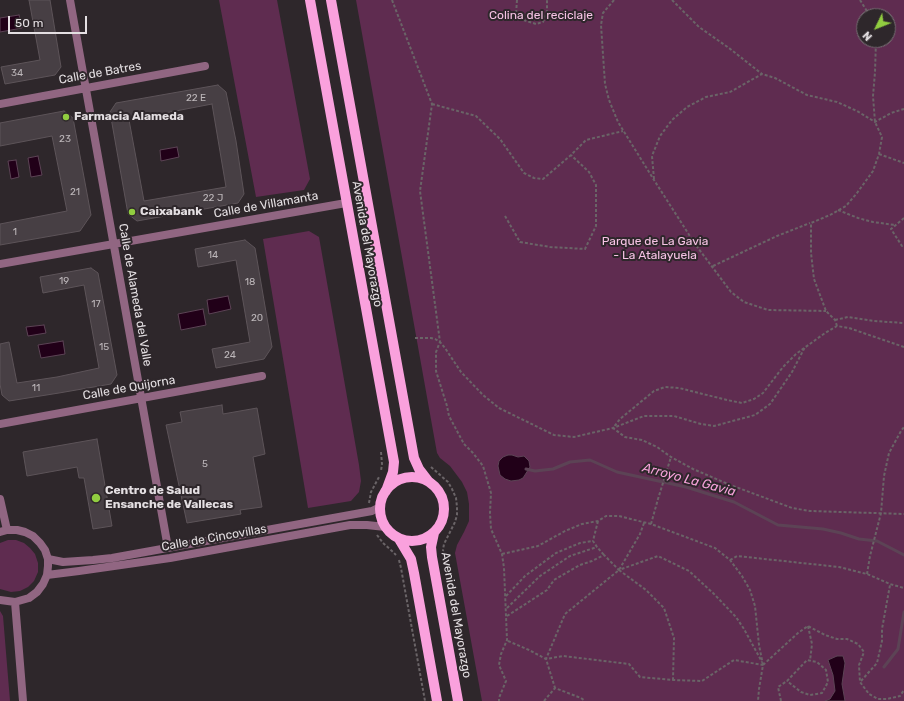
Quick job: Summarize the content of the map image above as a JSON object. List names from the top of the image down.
{
  "streets": {
    "main road": ["Avenida del Mayorazgo"],
    "street": [
      "Calle de Batres",
      "Calle de Villamanta",
      "Calle de Alameda del Valle",
      "Calle de Quijorna",
      "Calle de Cincovillas"
    ]
  },
  "crossings": [
    ["Calle de Batres", "Calle de Alameda del Valle"],
    ["Calle de Villamanta", "Avenida del Mayorazgo"],
    ["Calle de Villamanta", "Calle de Alameda del Valle"],
    ["Avenida del Mayorazgo", "Calle de Cincovillas"],
    ["Calle de Alameda del Valle", "Calle de Quijorna"],
    ["Calle de Alameda del Valle", "Calle de Cincovillas"]
  ],
  "water": ["Arroyo La Gavia"],
  "parks": ["Colina del reciclaje", "Parque de La Gavia - La Atalayuela"],
  "places": ["Farmacia Alameda", "Caixabank", "Centro de Salud Ensanche de Vallecas"],
  "house_numbers": [
    "34",
    "22 E",
    "23",
    "21",
    "22 J",
    "1",
    "14",
    "19",
    "18",
    "17",
    "20",
    "15",
    "24",
    "11",
    "5"
  ],
  "scale_bar": "50 m",
  "north": "bottom left"
}
